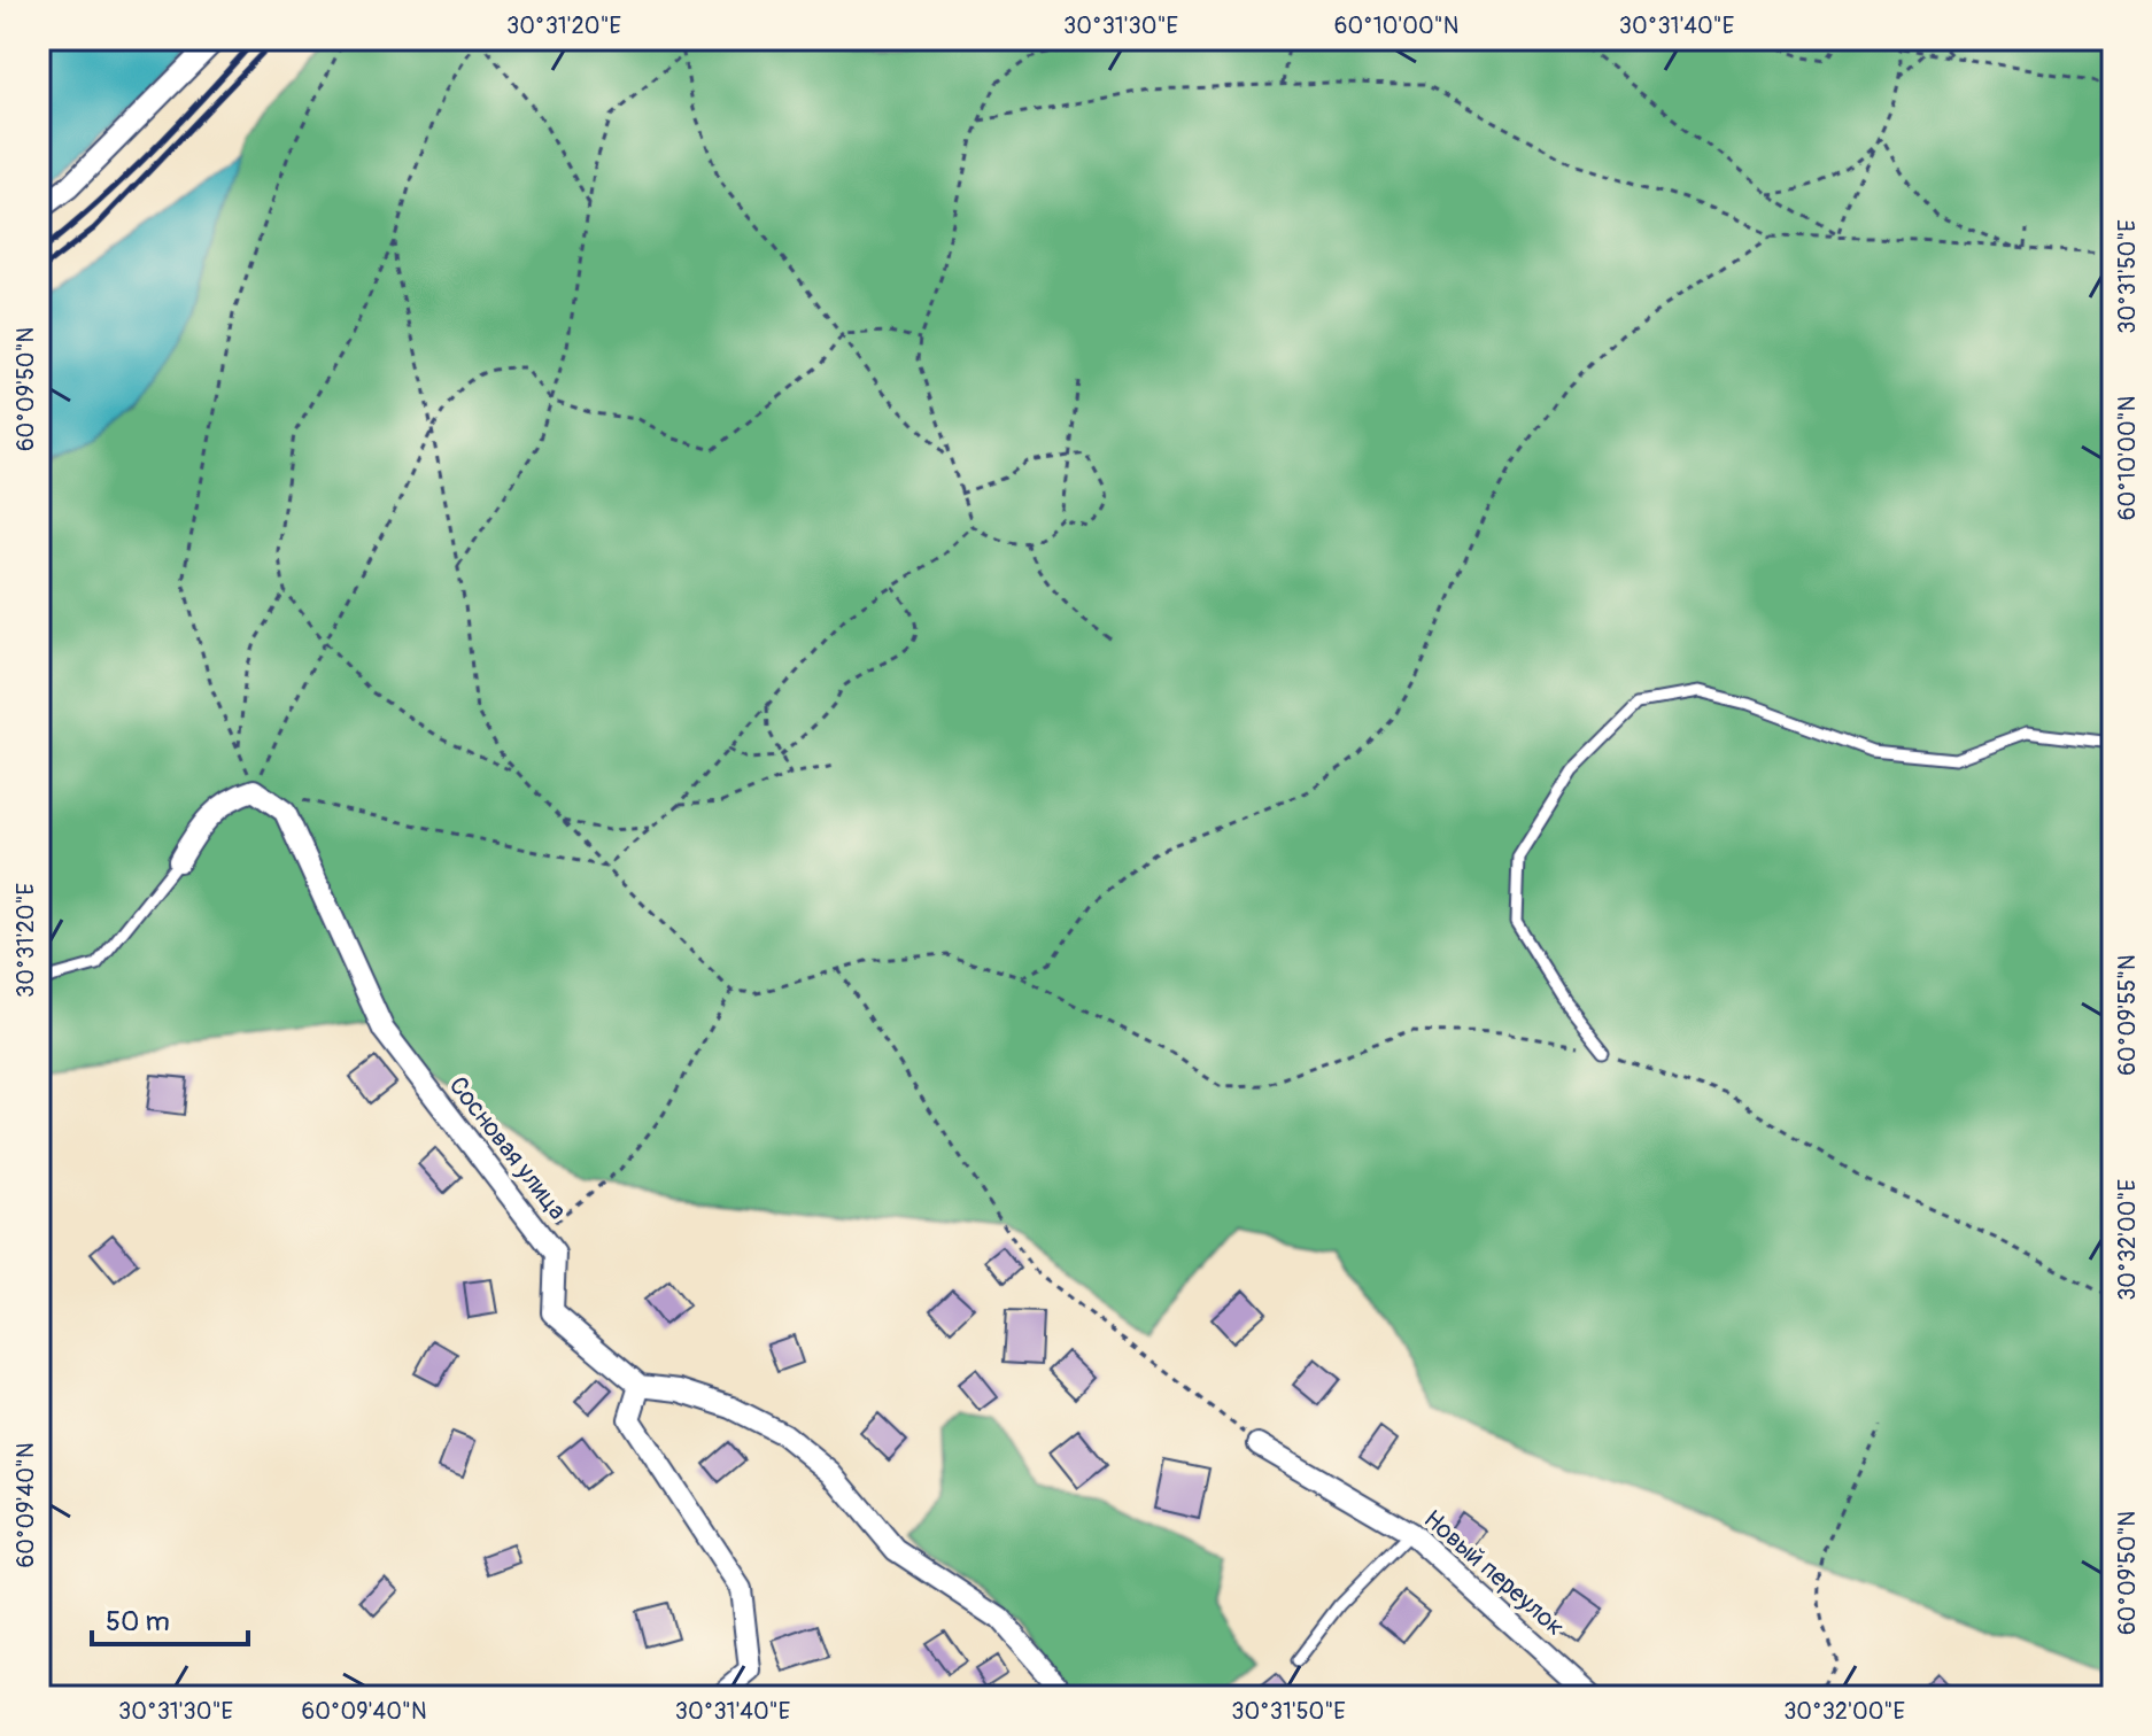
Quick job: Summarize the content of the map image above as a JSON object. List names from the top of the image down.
{
  "streets": {
    "street": ["Сосновая улица", "Новый переулок"]
  },
  "scale_bar": "50 m",
  "coordinates": [
    "30°31'20\"E",
    "30°31'30\"E",
    "60°10'00\"N",
    "30°31'40\"E",
    "30°31'50\"E",
    "60°09'50\"N",
    "60°09'55\"N",
    "30°32'00\"E",
    "60°09'40\"N"
  ]
}
